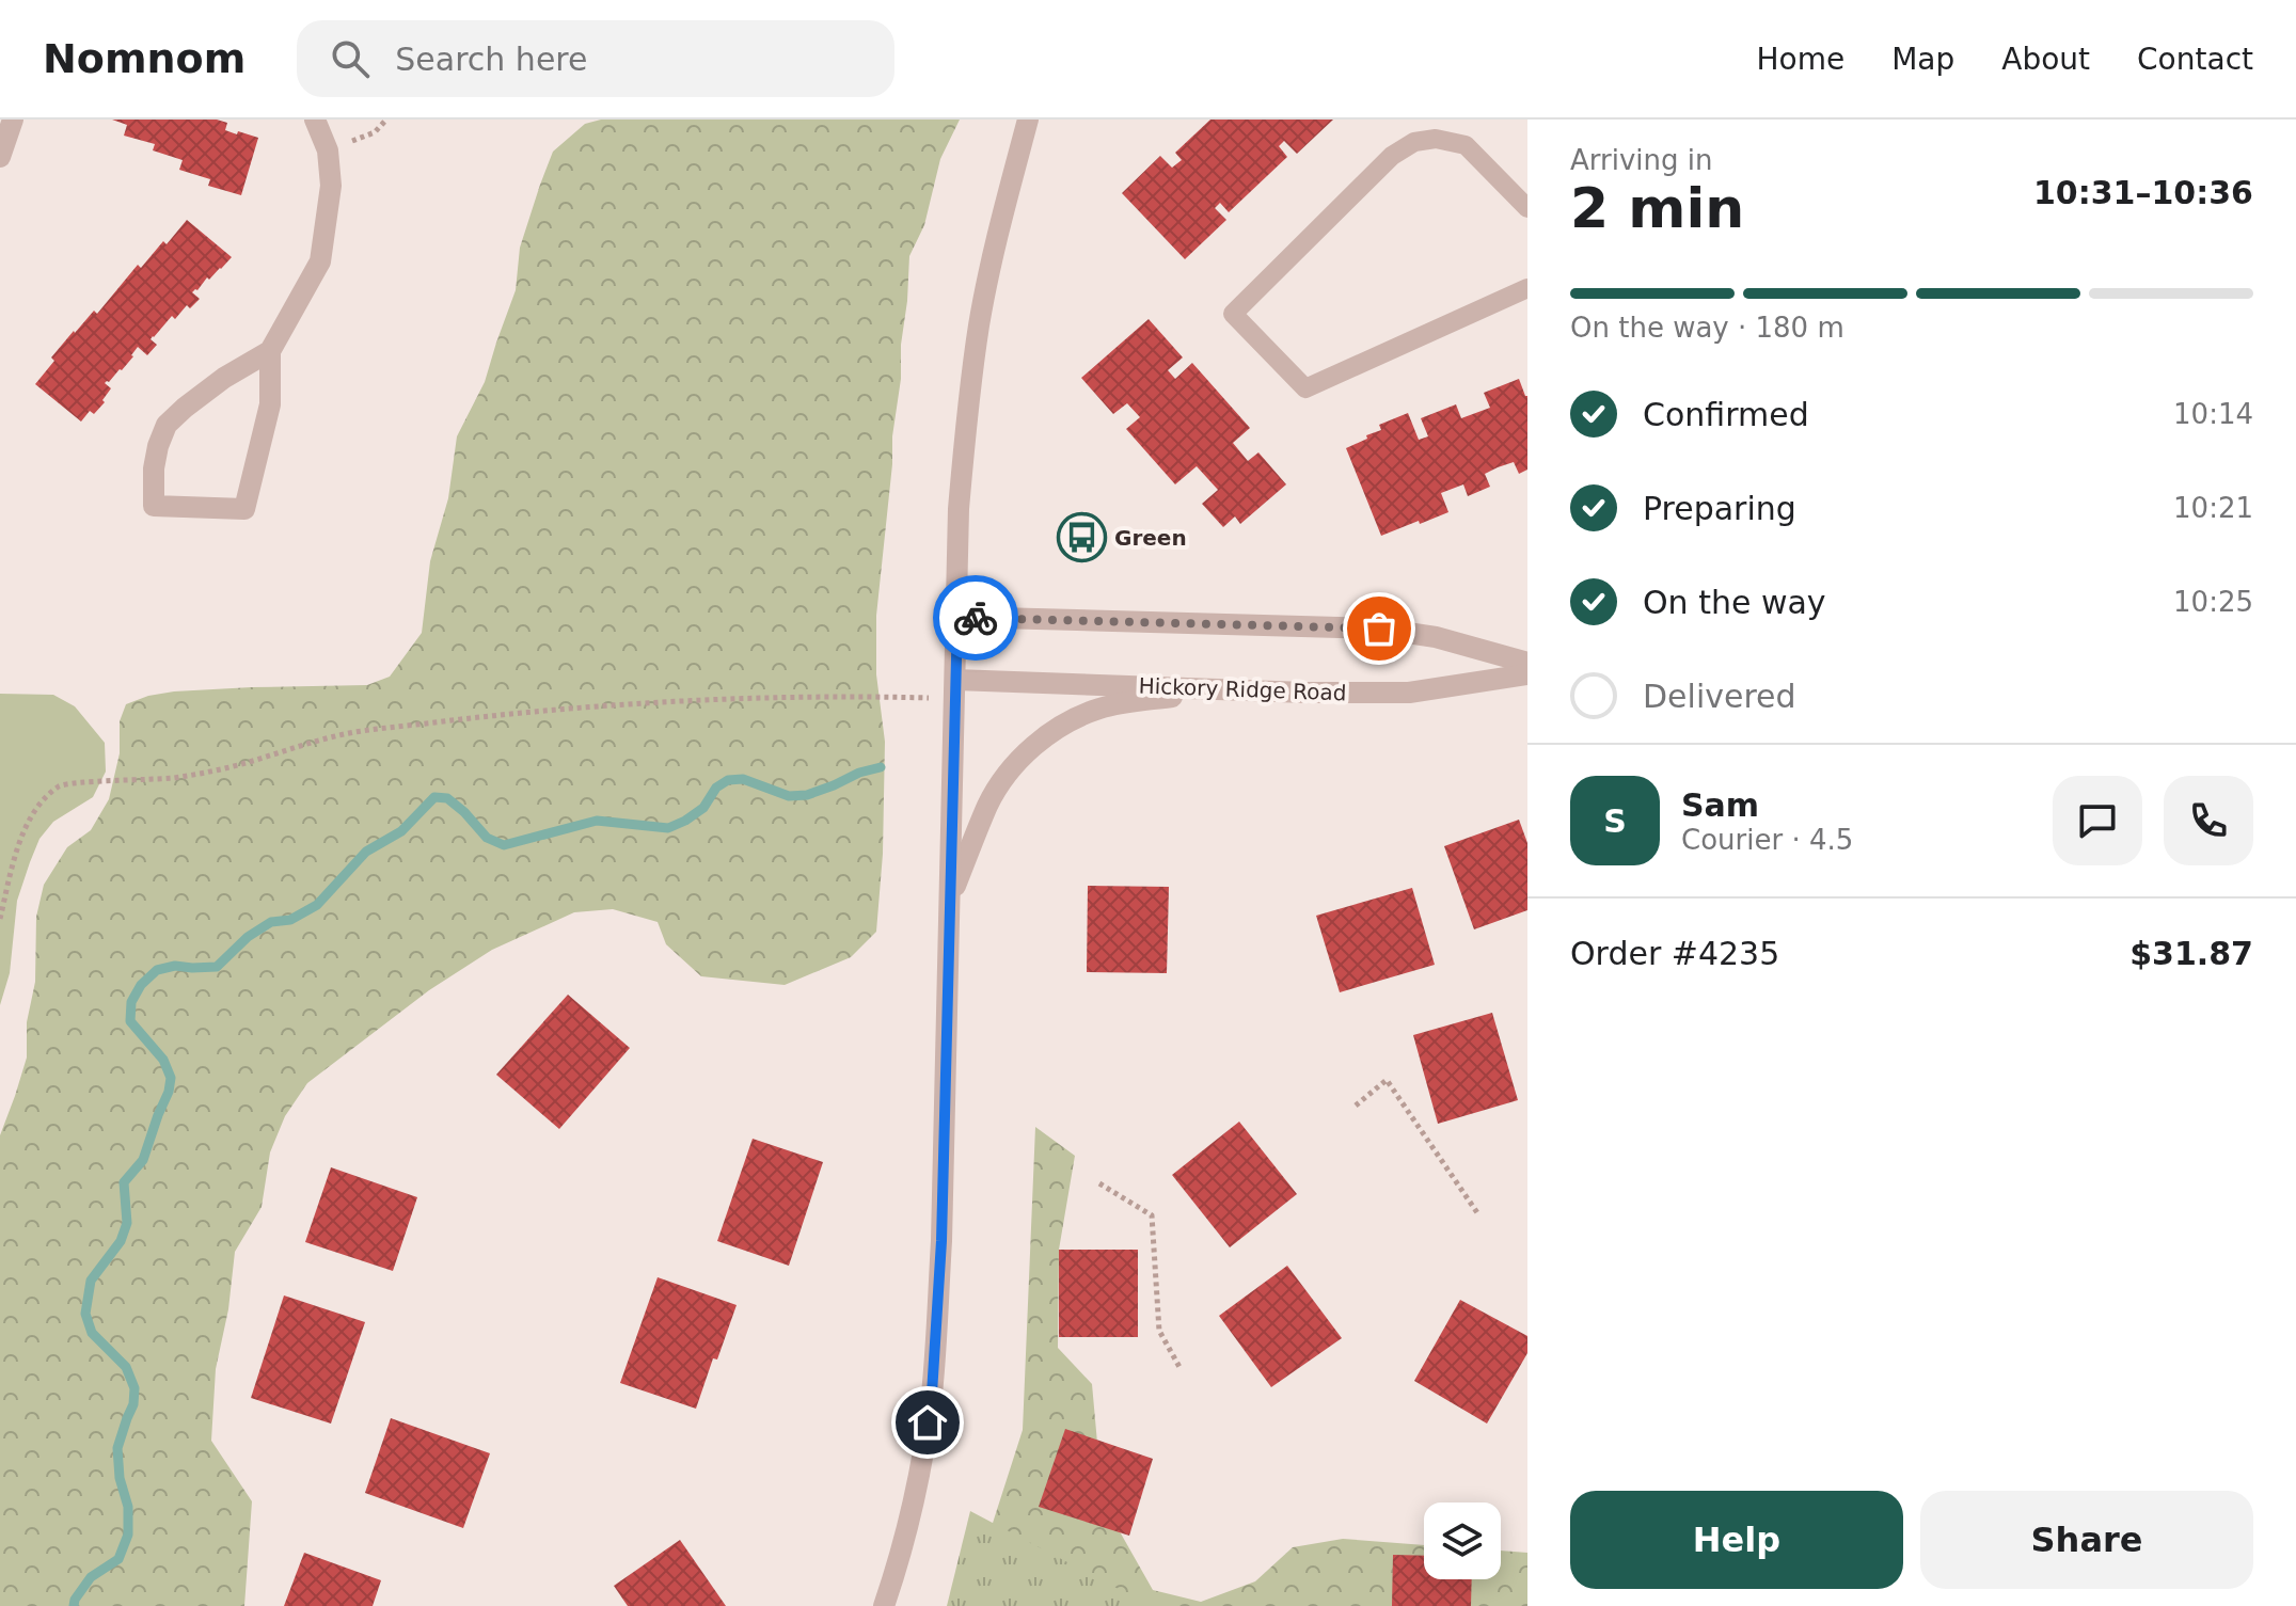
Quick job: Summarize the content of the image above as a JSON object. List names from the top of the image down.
{
  "streets": {
    "street": ["Hickory Ridge Road"]
  },
  "places": {
    "bus stop": ["Green"]
  },
  "page": {
    "header": "Nomnom",
    "search": "Search here",
    "nav": [
      "Home",
      "Map",
      "About",
      "Contact"
    ],
    "heading": ["2 min", "Arriving in", "10:31–10:36"],
    "panel": [
      "Sam",
      "Courier · 4.5",
      "Order #4235",
      "$31.87"
    ],
    "bar": "On the way · 180 m",
    "list": [
      ["Confirmed", "10:14"],
      ["Preparing", "10:21"],
      ["On the way", "10:25"],
      "Delivered"
    ],
    "round": "S",
    "buttons": ["Help", "Share"]
  }
}
